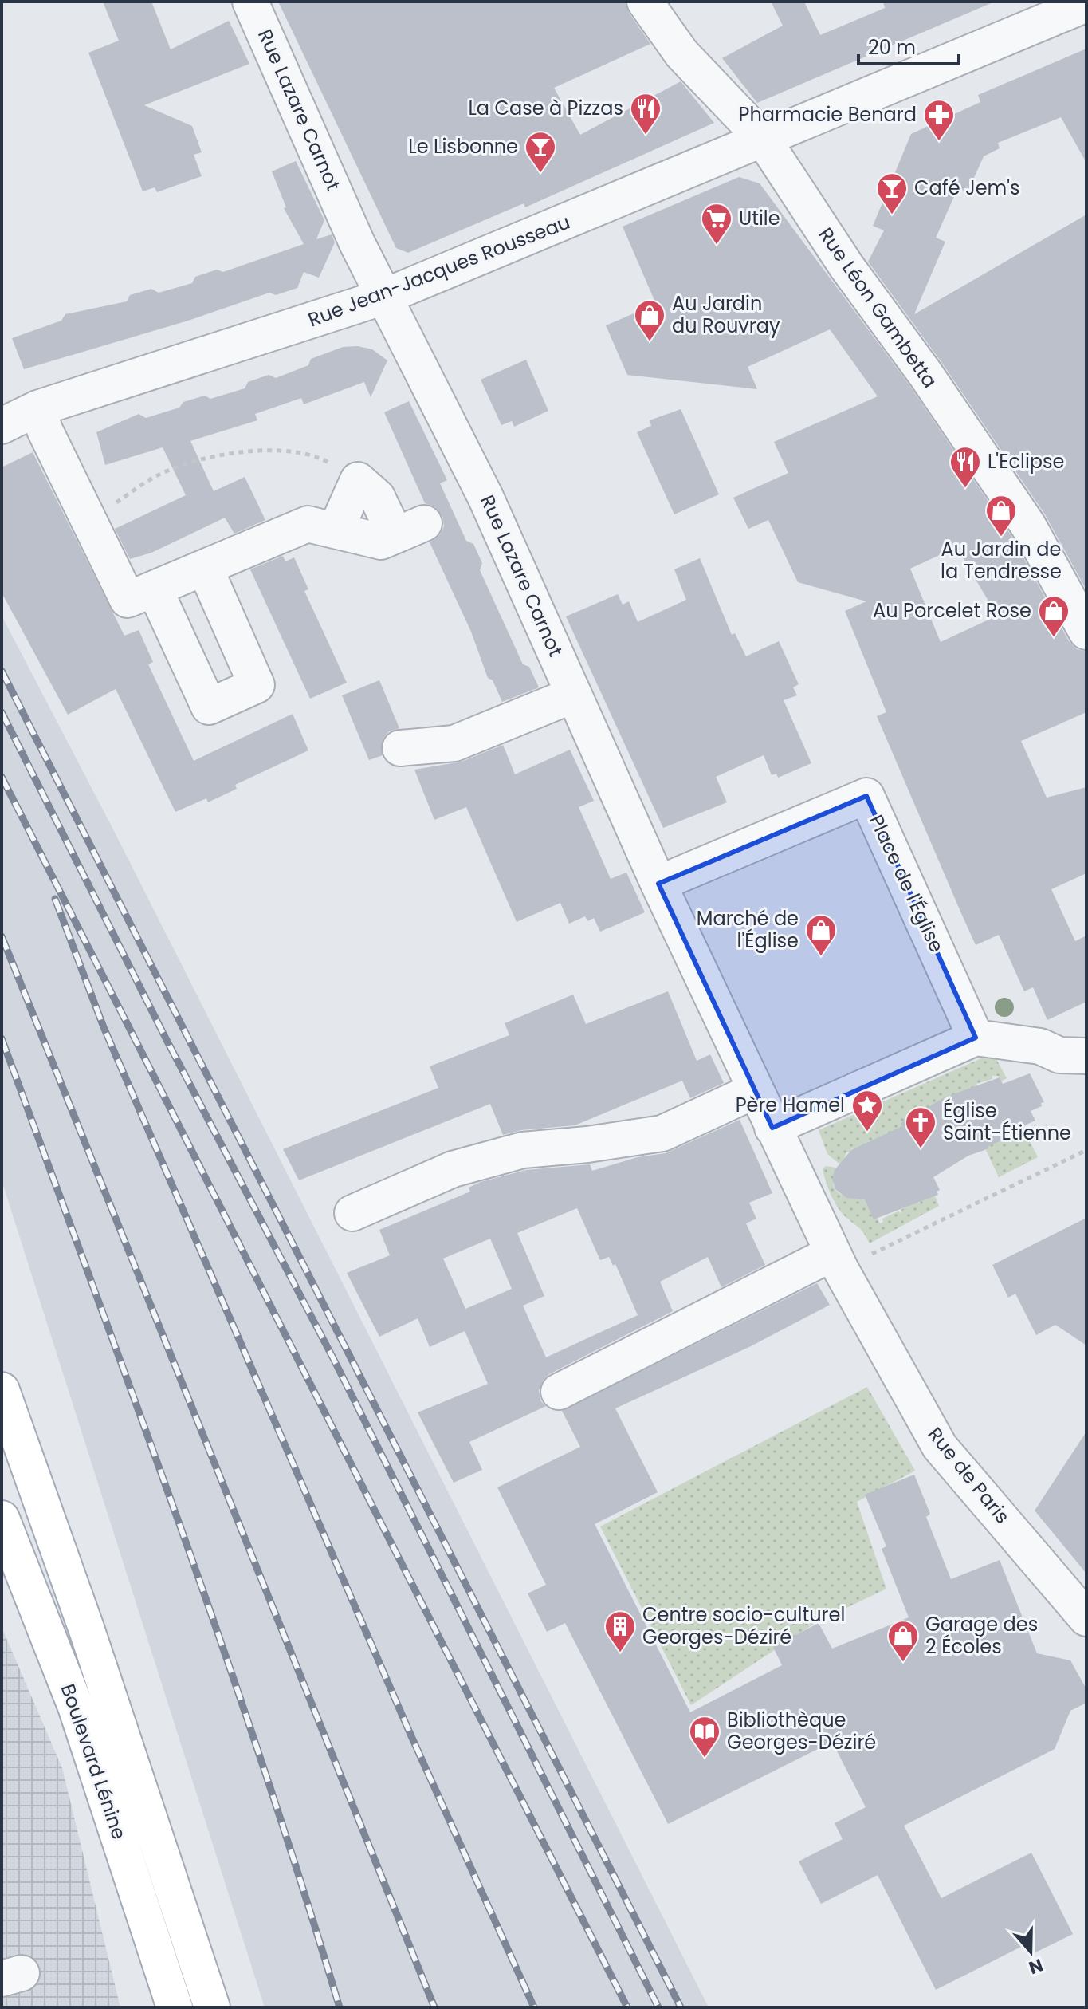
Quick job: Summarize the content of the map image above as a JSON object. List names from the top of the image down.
{
  "streets": {
    "main road": ["Boulevard Lénine"],
    "street": [
      "Rue Lazare Carnot",
      "Rue Jean-Jacques Rousseau",
      "Rue Léon Gambetta",
      "Place de l'Église",
      "Rue de Paris"
    ]
  },
  "crossings": [
    ["Rue Lazare Carnot", "Rue Jean-Jacques Rousseau"],
    ["Rue Lazare Carnot", "Place de l'Église"],
    ["Rue Lazare Carnot", "Rue de Paris"],
    ["Rue Jean-Jacques Rousseau", "Rue Léon Gambetta"]
  ],
  "places": {
    "restaurant": ["La Case à Pizzas", "L'Eclipse"],
    "pharmacy": ["Pharmacie Benard"],
    "bar": ["Le Lisbonne", "Café Jem's"],
    "supermarket": ["Utile"],
    "shop": [
      "Au Jardin du Rouvray",
      "Au Jardin de la Tendresse",
      "Au Porcelet Rose",
      "Marché de l'Église",
      "Garage des 2 Écoles"
    ],
    "place": ["Père Hamel"],
    "church": ["Église Saint-Étienne"],
    "building": ["Centre socio-culturel Georges-Déziré"],
    "library": ["Bibliothèque Georges-Déziré"]
  },
  "scale_bar": "20 m",
  "north": "bottom"
}
